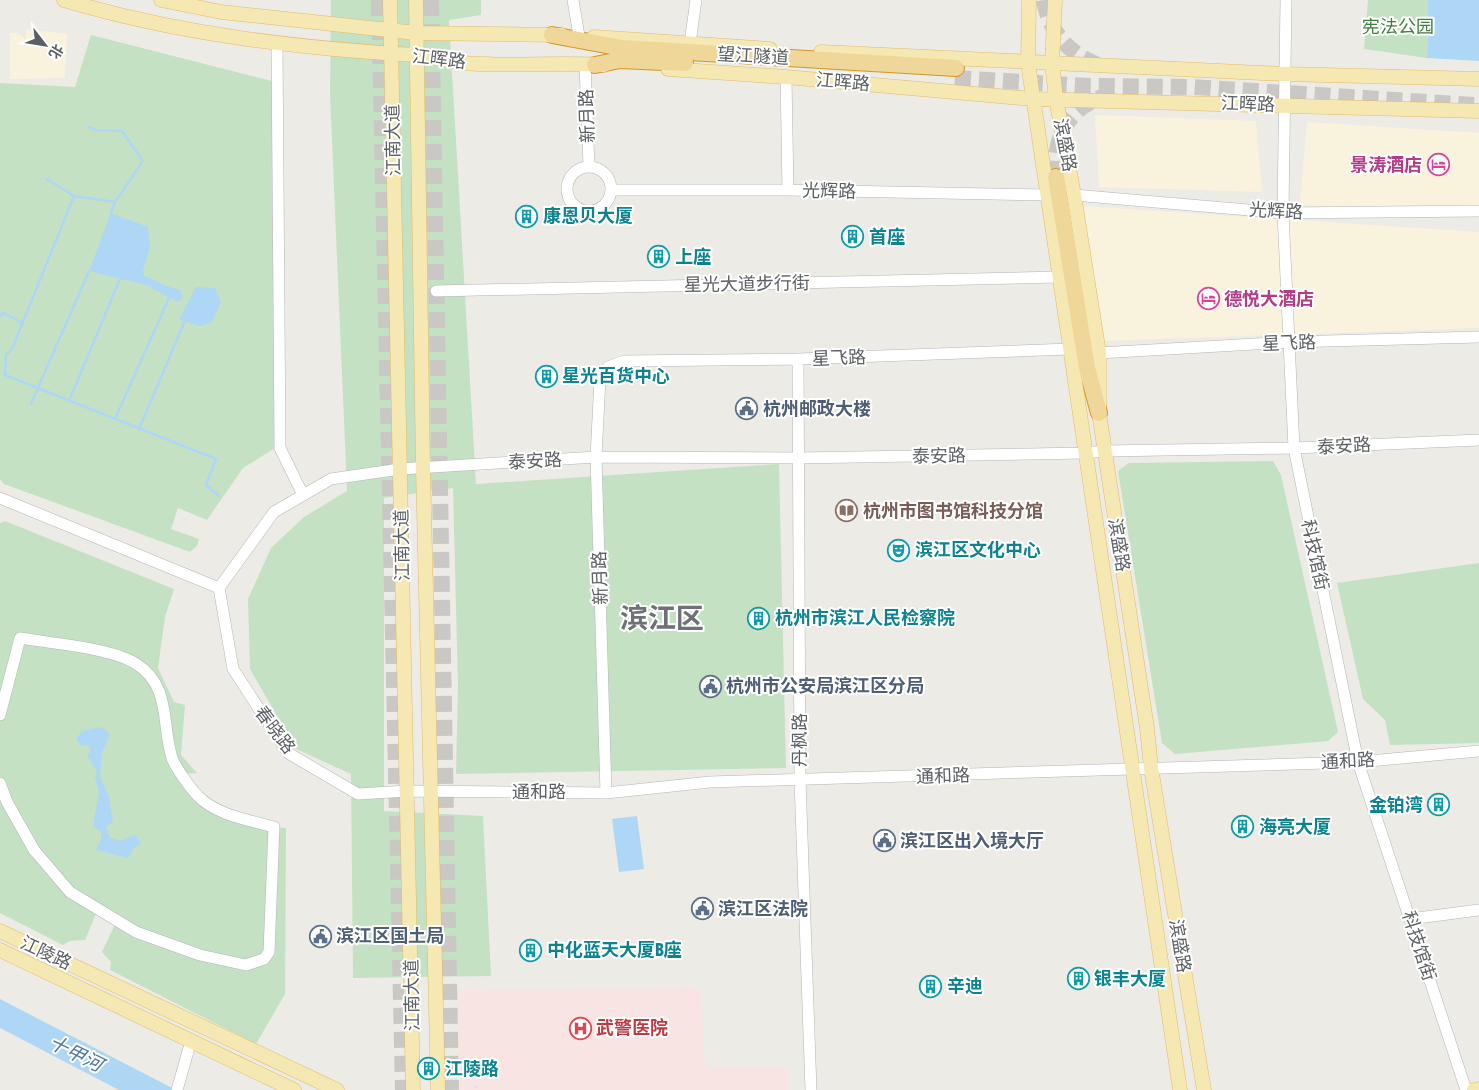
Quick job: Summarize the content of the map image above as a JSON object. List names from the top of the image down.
{
  "streets": {
    "highway": ["望江隧道"],
    "main road": [
      "江晖路",
      "江南大道",
      "滨盛路",
      "江陵路"
    ],
    "street": [
      "新月路",
      "光辉路",
      "星光大道步行街",
      "星飞路",
      "泰安路",
      "科技馆街",
      "春晓路",
      "丹枫路",
      "通和路"
    ]
  },
  "crossings": [
    ["望江隧道", "江晖路"],
    ["望江隧道", "新月路"],
    ["江晖路", "新月路"],
    ["江晖路", "江南大道"],
    ["江晖路", "滨盛路"],
    ["江晖路", "科技馆街"],
    ["新月路", "光辉路"],
    ["新月路", "星飞路"],
    ["新月路", "泰安路"],
    ["新月路", "通和路"],
    ["江南大道", "泰安路"],
    ["江南大道", "春晓路"],
    ["江南大道", "通和路"],
    ["滨盛路", "光辉路"],
    ["滨盛路", "星光大道步行街"],
    ["滨盛路", "星飞路"],
    ["滨盛路", "泰安路"],
    ["滨盛路", "通和路"],
    ["光辉路", "科技馆街"],
    ["星飞路", "科技馆街"],
    ["星飞路", "丹枫路"],
    ["泰安路", "科技馆街"],
    ["泰安路", "丹枫路"],
    ["科技馆街", "通和路"],
    ["春晓路", "通和路"],
    ["丹枫路", "通和路"]
  ],
  "districts": ["滨江区"],
  "water": ["十甲河"],
  "parks": ["宪法公园"],
  "places": {
    "hotel": ["景涛酒店", "德悦大酒店"],
    "building": [
      "康恩贝大厦",
      "首座",
      "上座",
      "星光百货中心",
      "杭州市滨江人民检察院",
      "金铂湾",
      "海亮大厦",
      "中化蓝天大厦B座",
      "银丰大厦",
      "辛迪",
      "江陵路"
    ],
    "public building": [
      "杭州邮政大楼",
      "杭州市公安局滨江区分局",
      "滨江区出入境大厅",
      "滨江区法院",
      "滨江区国土局"
    ],
    "library": ["杭州市图书馆科技分馆"],
    "theatre": ["滨江区文化中心"],
    "hospital": ["武警医院"]
  },
  "north": "bottom right"
}
